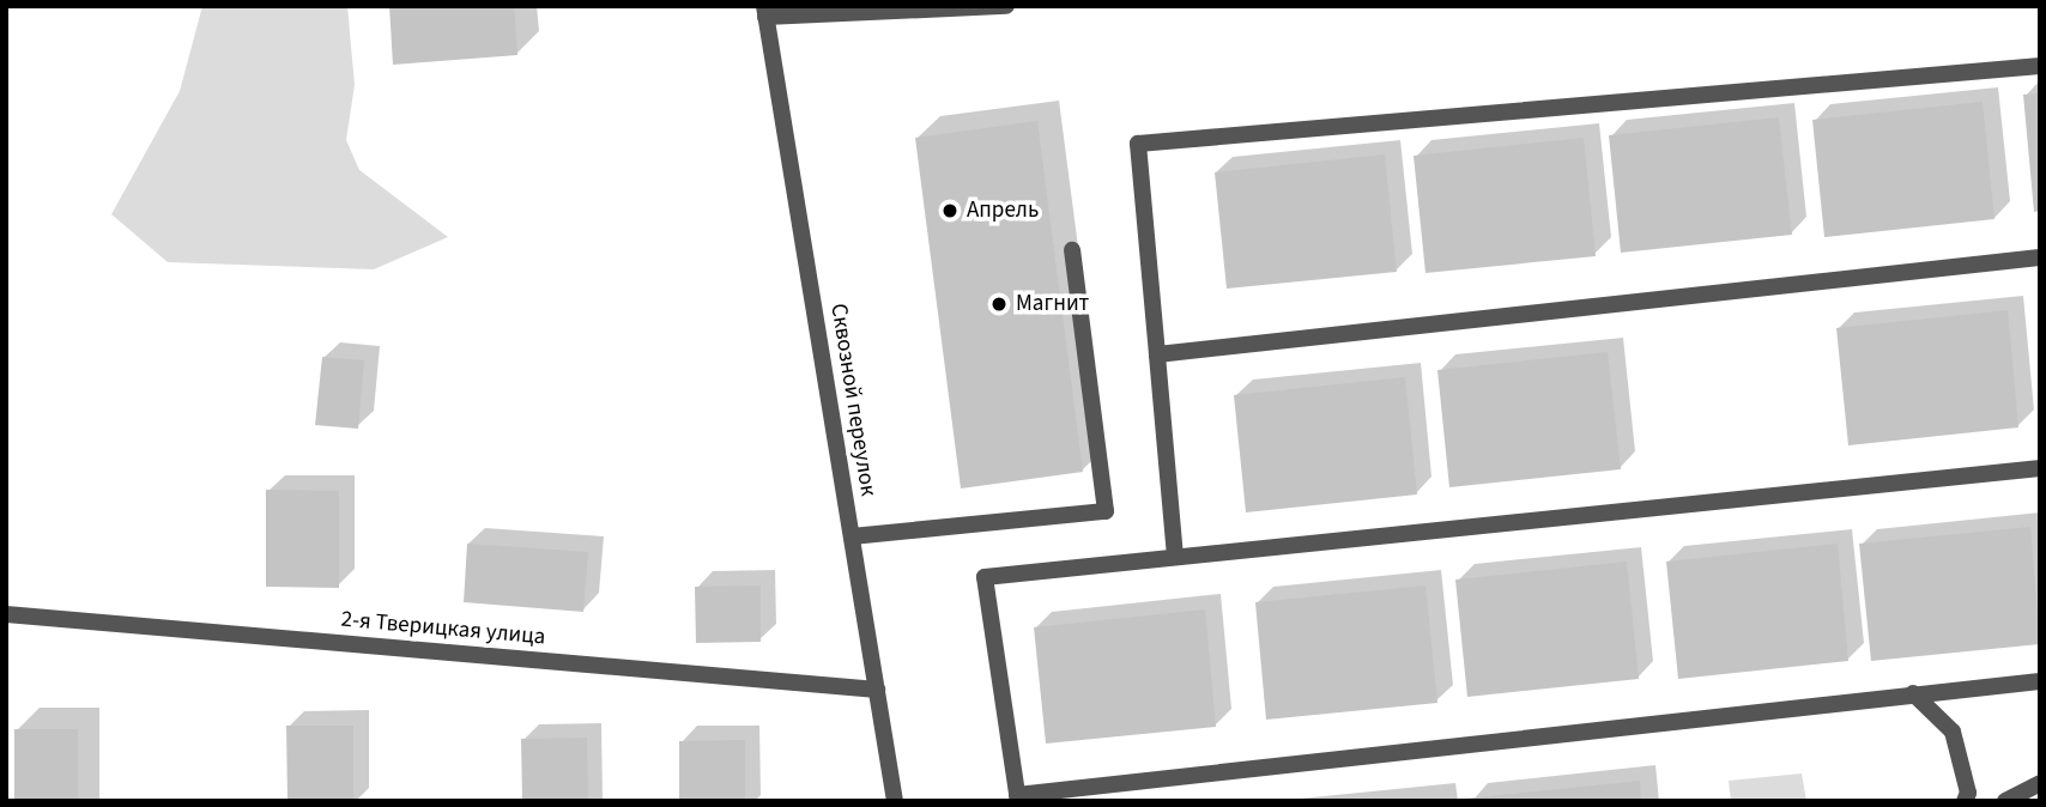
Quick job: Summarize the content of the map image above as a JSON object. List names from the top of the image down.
{
  "streets": {
    "street": ["Сквозной переулок", "2-я Тверицкая улица"]
  },
  "crossings": [
    ["Сквозной переулок", "2-я Тверицкая улица"]
  ],
  "places": ["Апрель", "Магнит"]
}
